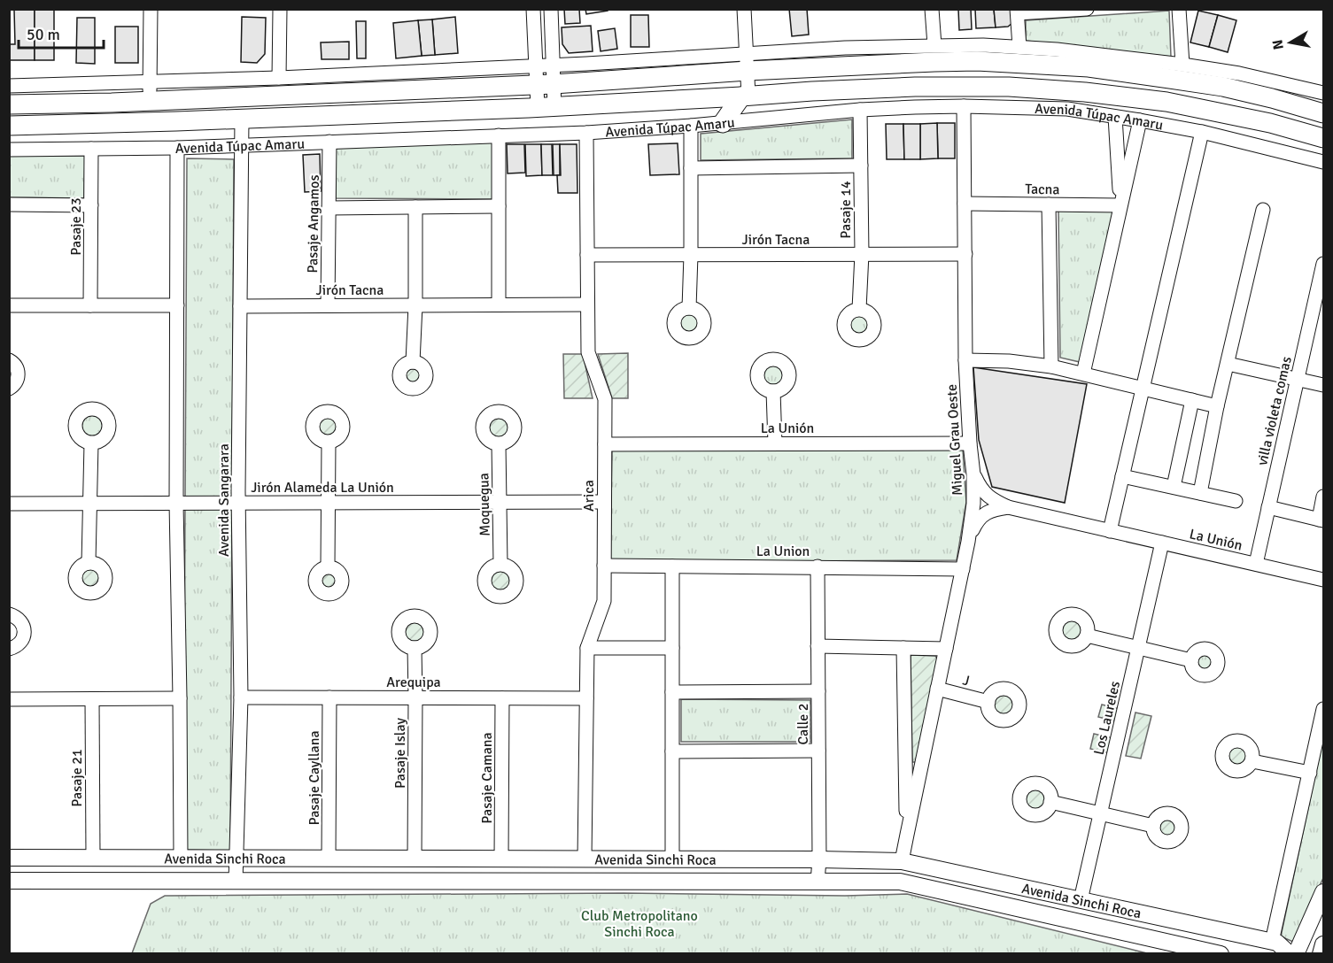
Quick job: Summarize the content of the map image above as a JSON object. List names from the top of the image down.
{
  "streets": {
    "highway": ["Avenida Túpac Amaru"],
    "main road": ["Avenida Sinchi Roca"],
    "street": [
      "Tacna",
      "Pasaje 14",
      "Pasaje Angamos",
      "Pasaje 23",
      "Jirón Tacna",
      "villa violeta comas",
      "La Unión",
      "Miguel Grau Oeste",
      "Jirón Alameda La Unión",
      "Arica",
      "Avenida Sangarara",
      "Moquegua",
      "La Union",
      "J",
      "Arequipa",
      "Los Laureles",
      "Calle 2",
      "Pasaje Islay",
      "Pasaje 21",
      "Pasaje Cayllana",
      "Pasaje Camana"
    ]
  },
  "crossings": [
    ["Avenida Túpac Amaru", "Pasaje 14"],
    ["Avenida Túpac Amaru", "Pasaje Angamos"],
    ["Avenida Túpac Amaru", "Pasaje 23"],
    ["Avenida Túpac Amaru", "Miguel Grau Oeste"],
    ["Avenida Túpac Amaru", "Arica"],
    ["Avenida Túpac Amaru", "Avenida Sangarara"],
    ["Tacna", "Miguel Grau Oeste"],
    ["Pasaje 14", "Jirón Tacna"],
    ["Pasaje Angamos", "Jirón Tacna"],
    ["Jirón Tacna", "Miguel Grau Oeste"],
    ["Jirón Tacna", "Arica"],
    ["Jirón Tacna", "Avenida Sangarara"],
    ["villa violeta comas", "La Unión"],
    ["La Unión", "Miguel Grau Oeste"],
    ["La Unión", "Arica"],
    ["La Unión", "Los Laureles"],
    ["Miguel Grau Oeste", "La Union"],
    ["Miguel Grau Oeste", "J"],
    ["Miguel Grau Oeste", "Avenida Sinchi Roca"],
    ["Jirón Alameda La Unión", "Arica"],
    ["Jirón Alameda La Unión", "Avenida Sangarara"],
    ["Jirón Alameda La Unión", "Moquegua"],
    ["Arica", "La Union"],
    ["Arica", "Arequipa"],
    ["Arica", "Avenida Sinchi Roca"],
    ["Avenida Sangarara", "Arequipa"],
    ["Avenida Sangarara", "Avenida Sinchi Roca"],
    ["La Union", "Calle 2"],
    ["Arequipa", "Pasaje Islay"],
    ["Arequipa", "Pasaje Cayllana"],
    ["Arequipa", "Pasaje Camana"],
    ["Los Laureles", "Avenida Sinchi Roca"],
    ["Calle 2", "Avenida Sinchi Roca"],
    ["Pasaje Islay", "Avenida Sinchi Roca"],
    ["Pasaje 21", "Avenida Sinchi Roca"],
    ["Pasaje Cayllana", "Avenida Sinchi Roca"],
    ["Pasaje Camana", "Avenida Sinchi Roca"]
  ],
  "parks": ["Club Metropolitano Sinchi Roca"],
  "scale_bar": "50 m",
  "north": "left"
}
